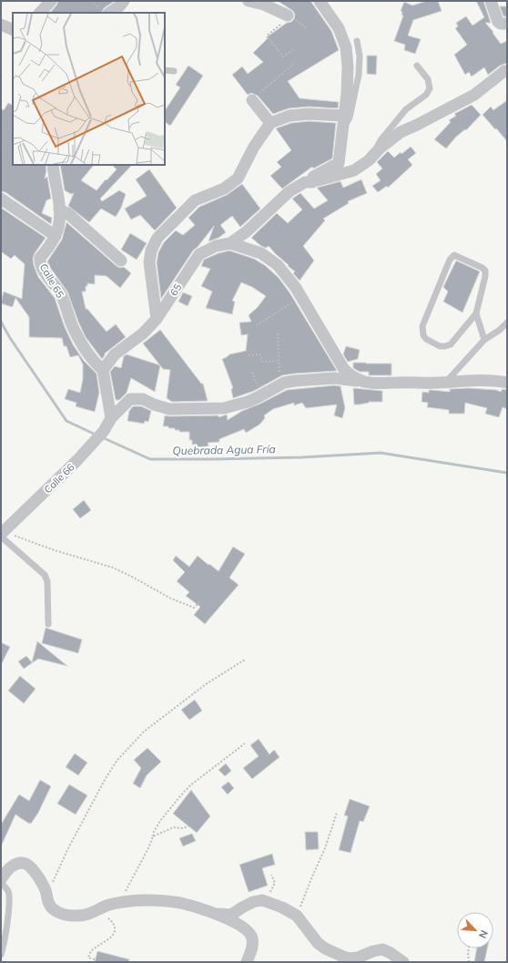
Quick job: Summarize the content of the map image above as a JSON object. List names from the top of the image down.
{
  "streets": {
    "street": ["Calle 65", "65", "Calle 66"]
  },
  "crossings": [
    ["Calle 65", "65"]
  ],
  "water": ["Quebrada Agua Fría"],
  "north": "bottom right"
}
